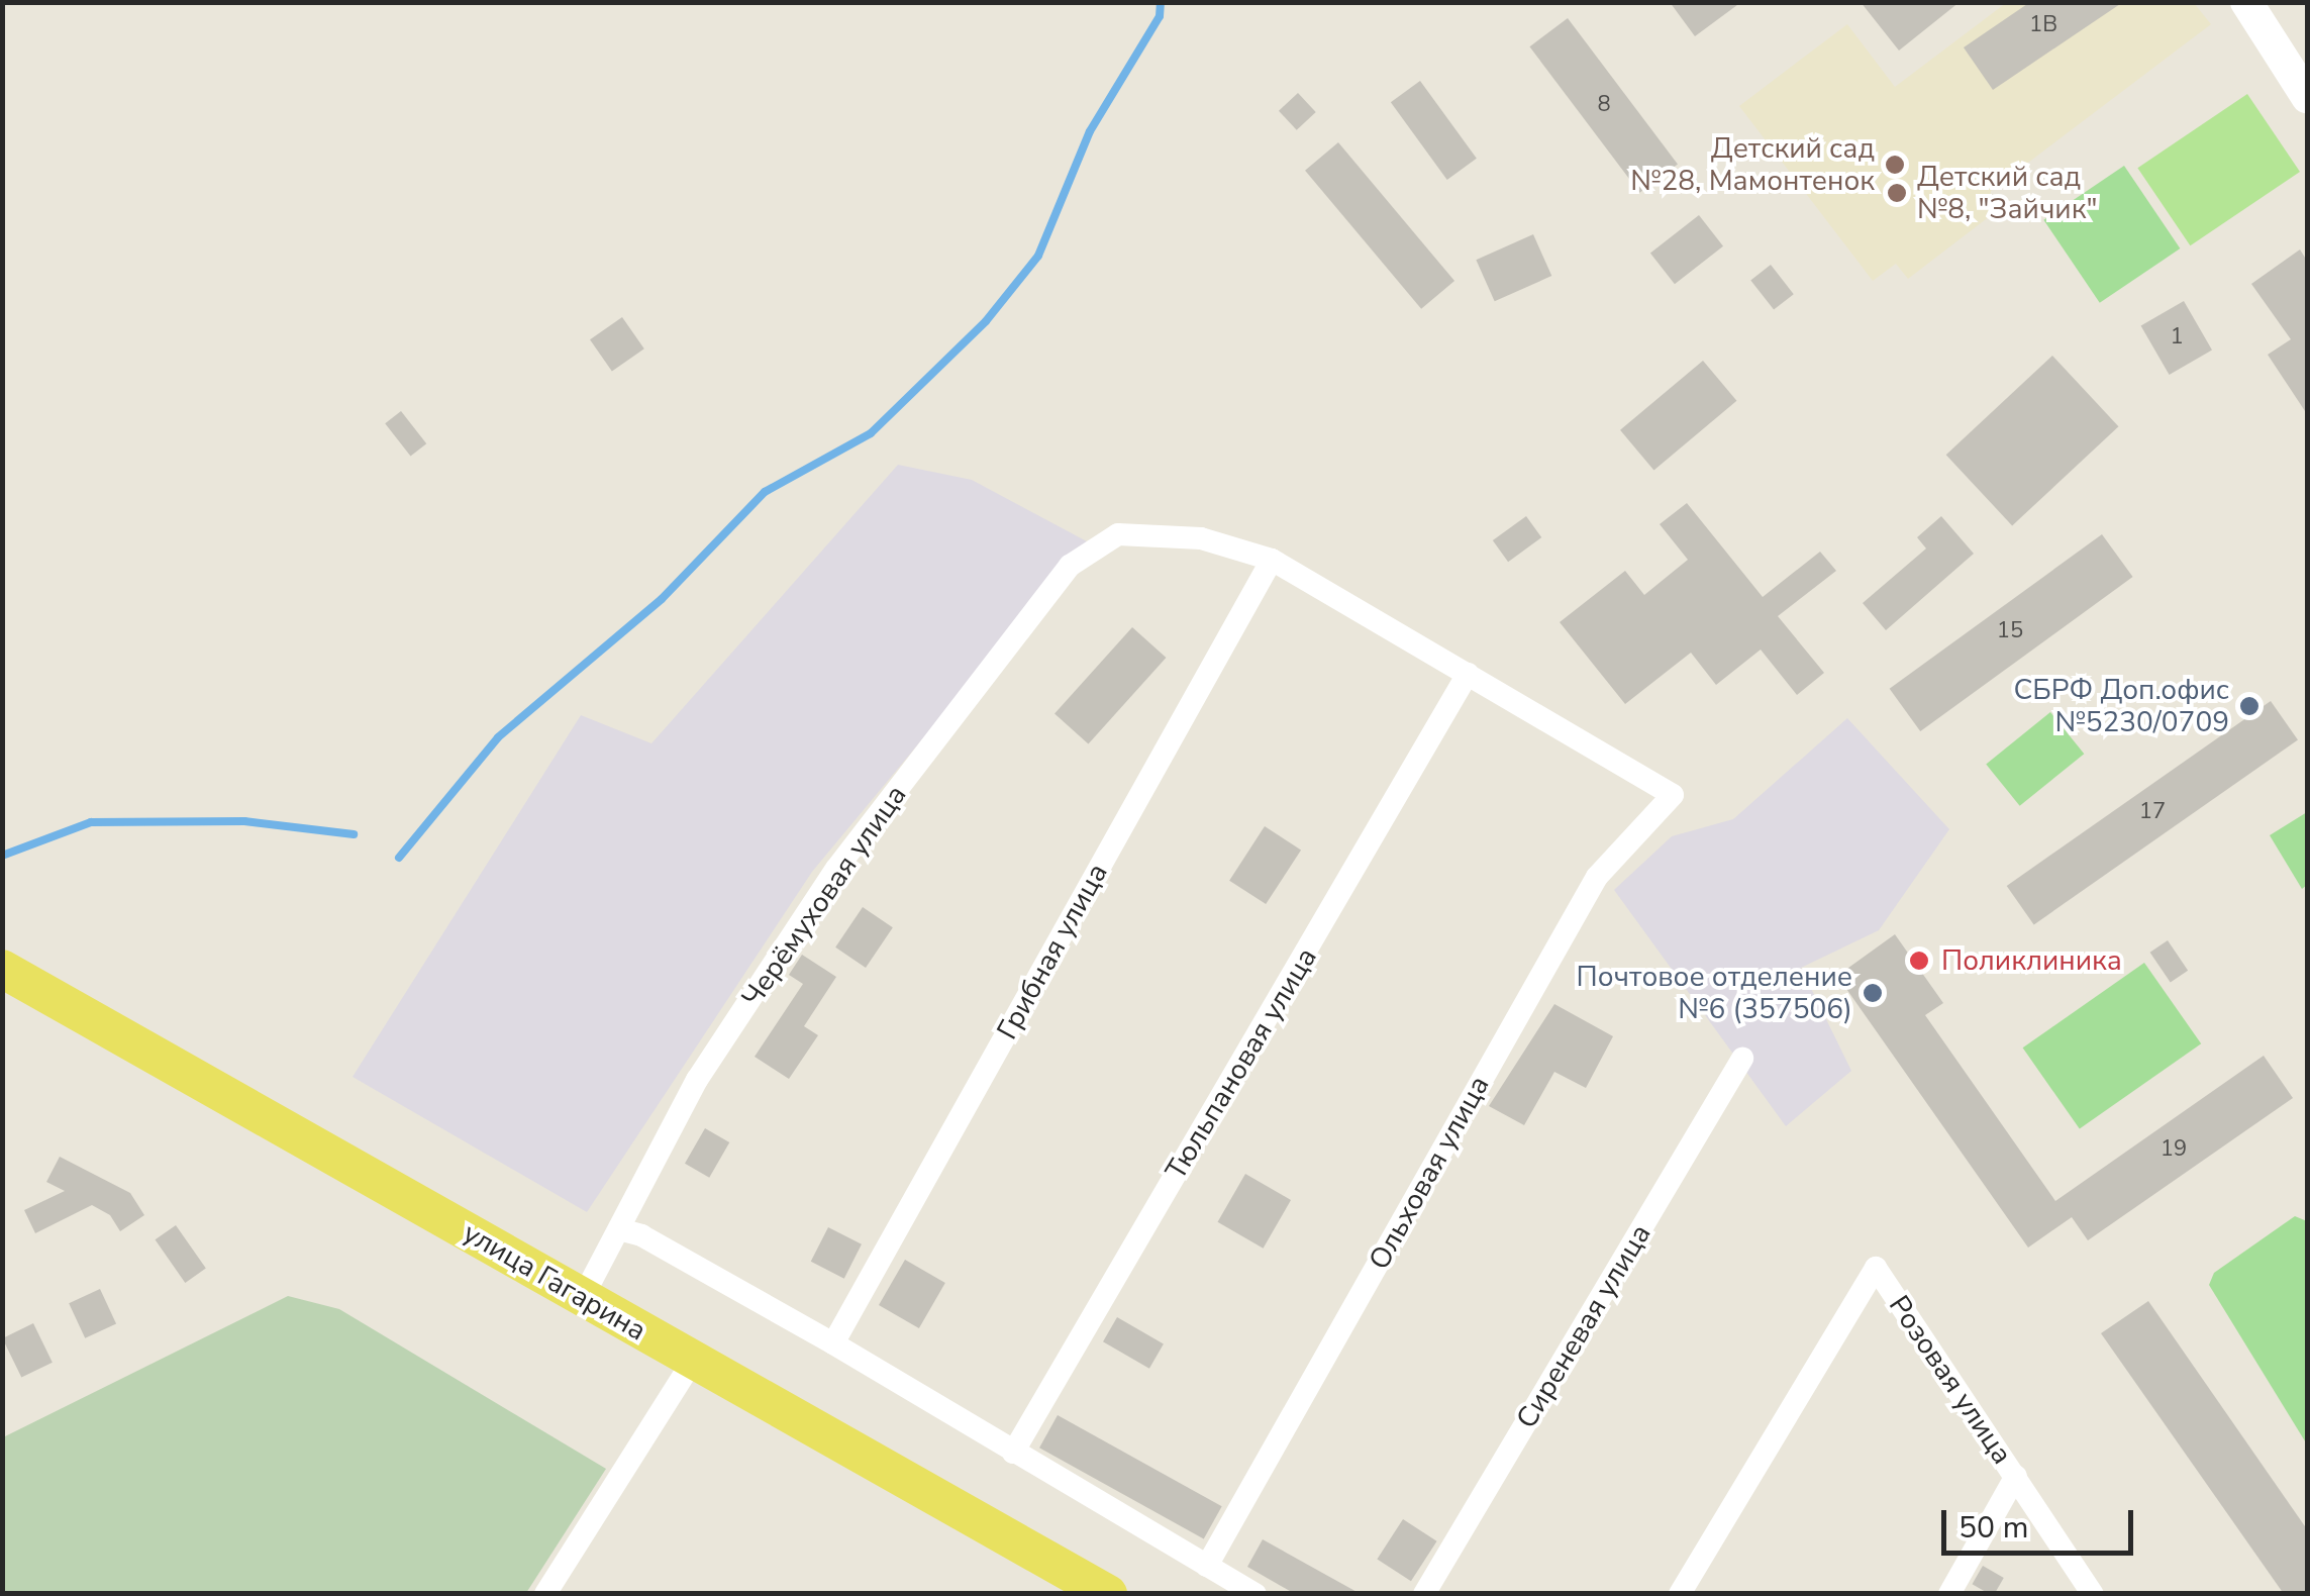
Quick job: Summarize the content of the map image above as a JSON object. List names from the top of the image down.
{
  "streets": {
    "main road": ["улица Гагарина"],
    "street": [
      "Черёмуховая улица",
      "Грибная улица",
      "Тюльпановая улица",
      "Ольховая улица",
      "Сиреневая улица",
      "Розовая улица"
    ]
  },
  "crossings": [
    ["Черёмуховая улица", "Грибная улица"],
    ["Черёмуховая улица", "улица Гагарина"],
    ["Тюльпановая улица", "Ольховая улица"]
  ],
  "places": [
    "Детский сад №28, Мамонтенок",
    "Детский сад №8, \"Зайчик\"",
    "СБРФ Доп.офис №5230/0709",
    "Поликлиника",
    "Почтовое отделение №6 (357506)"
  ],
  "house_numbers": [
    "1В",
    "8",
    "1",
    "15",
    "17",
    "19"
  ],
  "scale_bar": "50 m"
}
